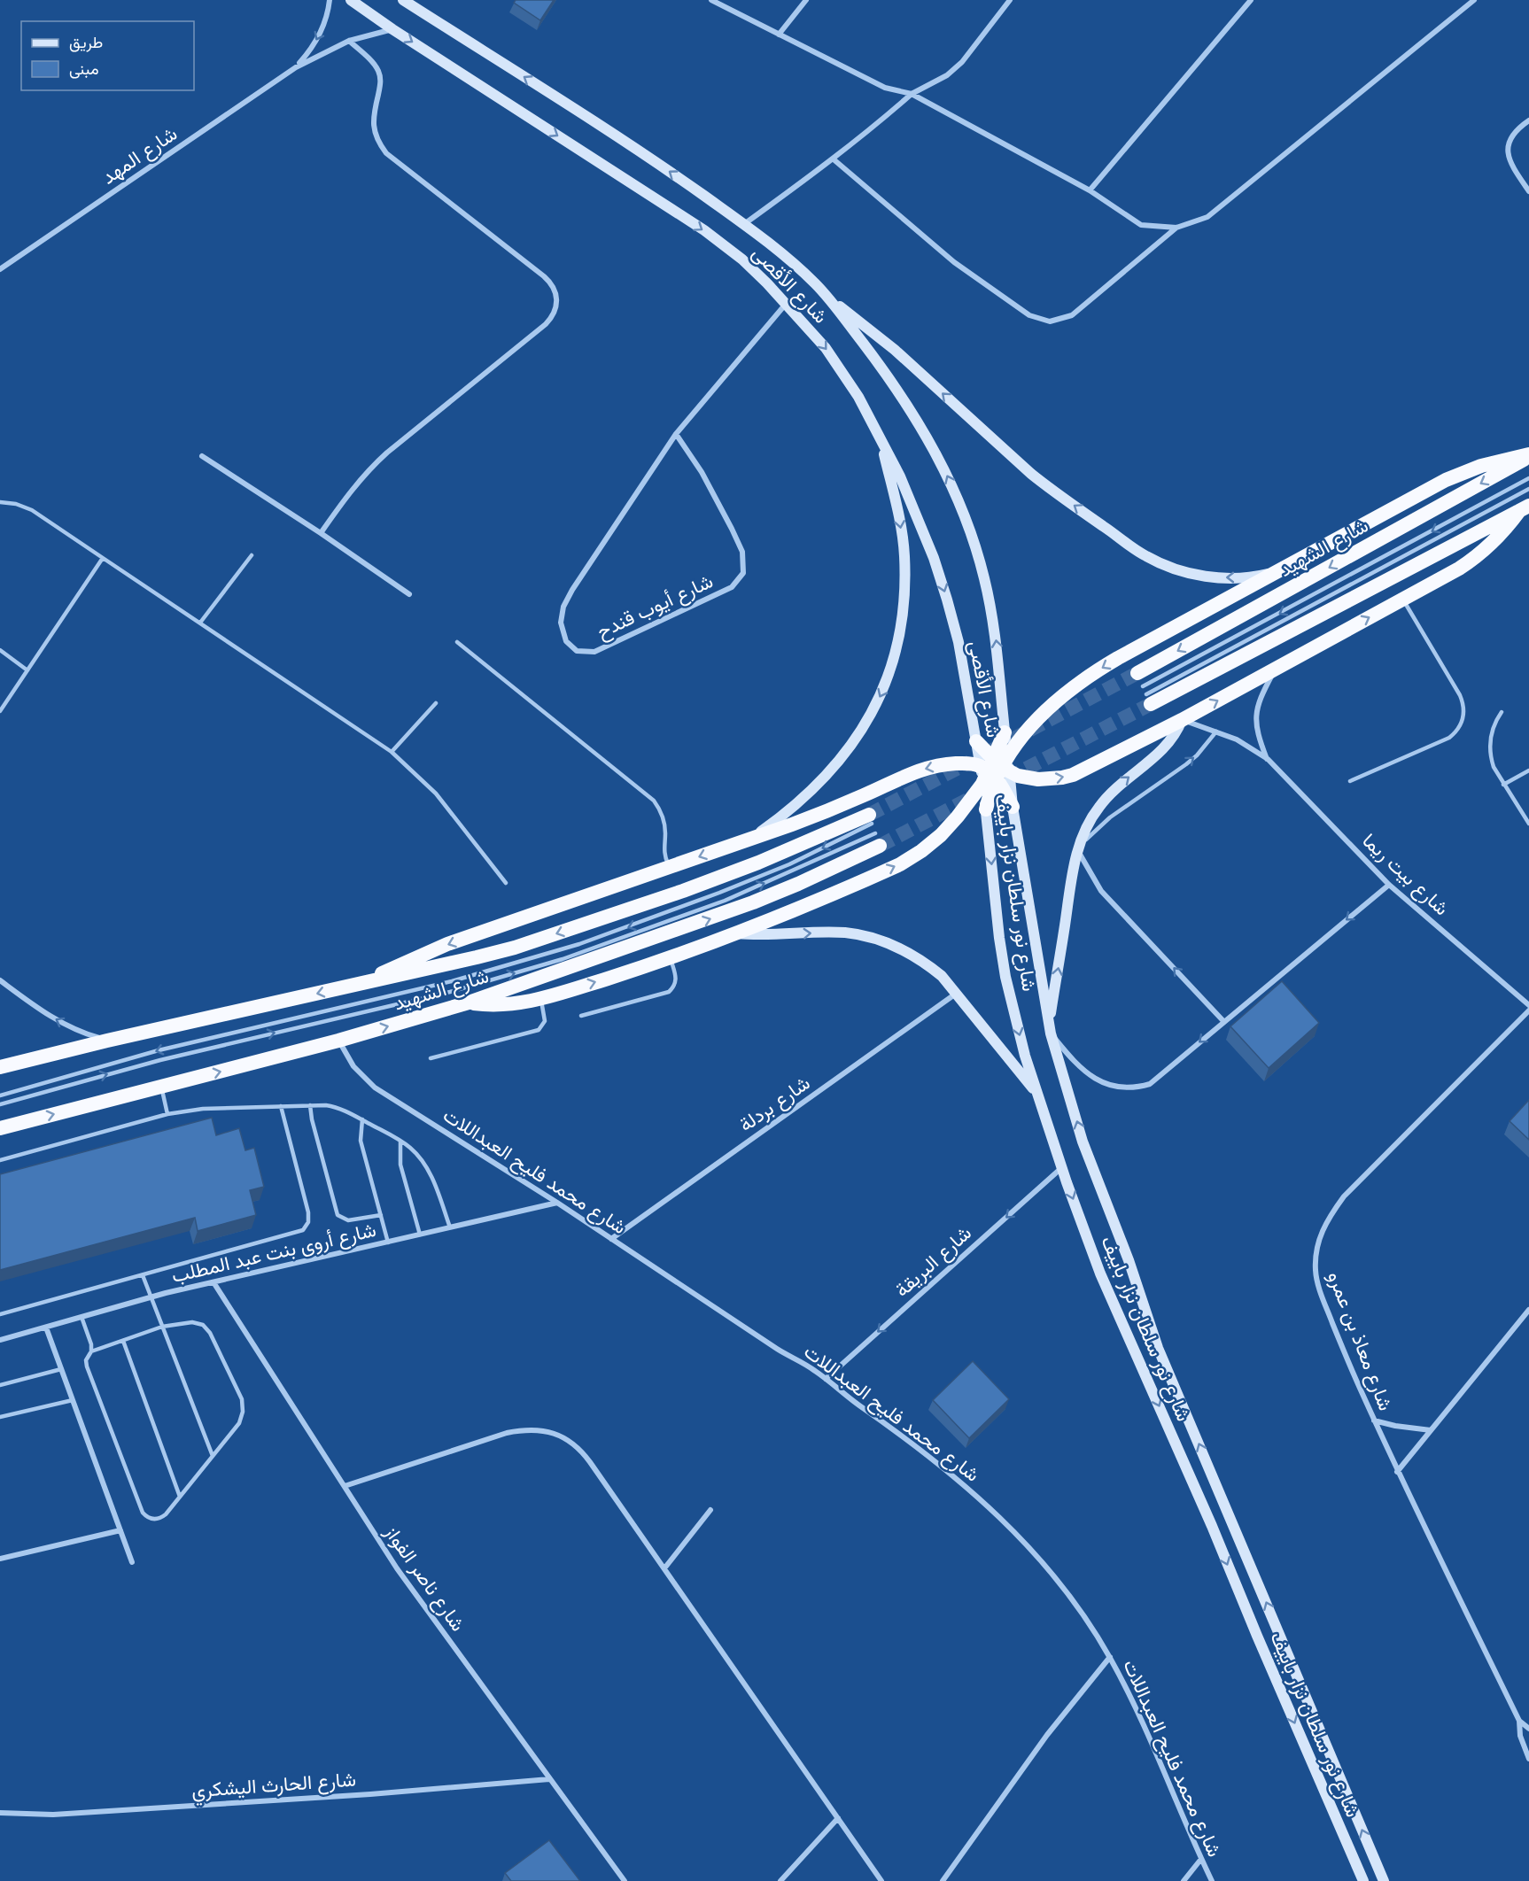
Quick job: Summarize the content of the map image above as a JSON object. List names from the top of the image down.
{
  "streets": {
    "highway": ["شارع الشهيد"],
    "main road": ["شارع الأقصى", "شارع نور سلطان نزار باييف"],
    "street": [
      "شارع المهد",
      "شارع أيوب قندح",
      "شارع بيت ريما",
      "شارع بردلة",
      "شارع محمد فليح العبداللات",
      "شارع أروى بنت عبد المطلب",
      "شارع البريقة",
      "شارع معاذ بن عمرو",
      "شارع ناصر الفواز",
      "شارع الحارث اليشكري"
    ]
  },
  "crossings": [
    ["شارع المهد", "شارع الأقصى"],
    ["شارع الأقصى", "شارع أيوب قندح"],
    ["شارع الشهيد", "شارع محمد فليح العبداللات"],
    ["شارع نور سلطان نزار باييف", "شارع البريقة"],
    ["شارع بردلة", "شارع محمد فليح العبداللات"],
    ["شارع محمد فليح العبداللات", "شارع أروى بنت عبد المطلب"],
    ["شارع محمد فليح العبداللات", "شارع البريقة"],
    ["شارع أروى بنت عبد المطلب", "شارع ناصر الفواز"],
    ["شارع ناصر الفواز", "شارع الحارث اليشكري"]
  ],
  "one_way": ["شارع البريقة"],
  "legend": ["طريق", "مبنى"]
}
